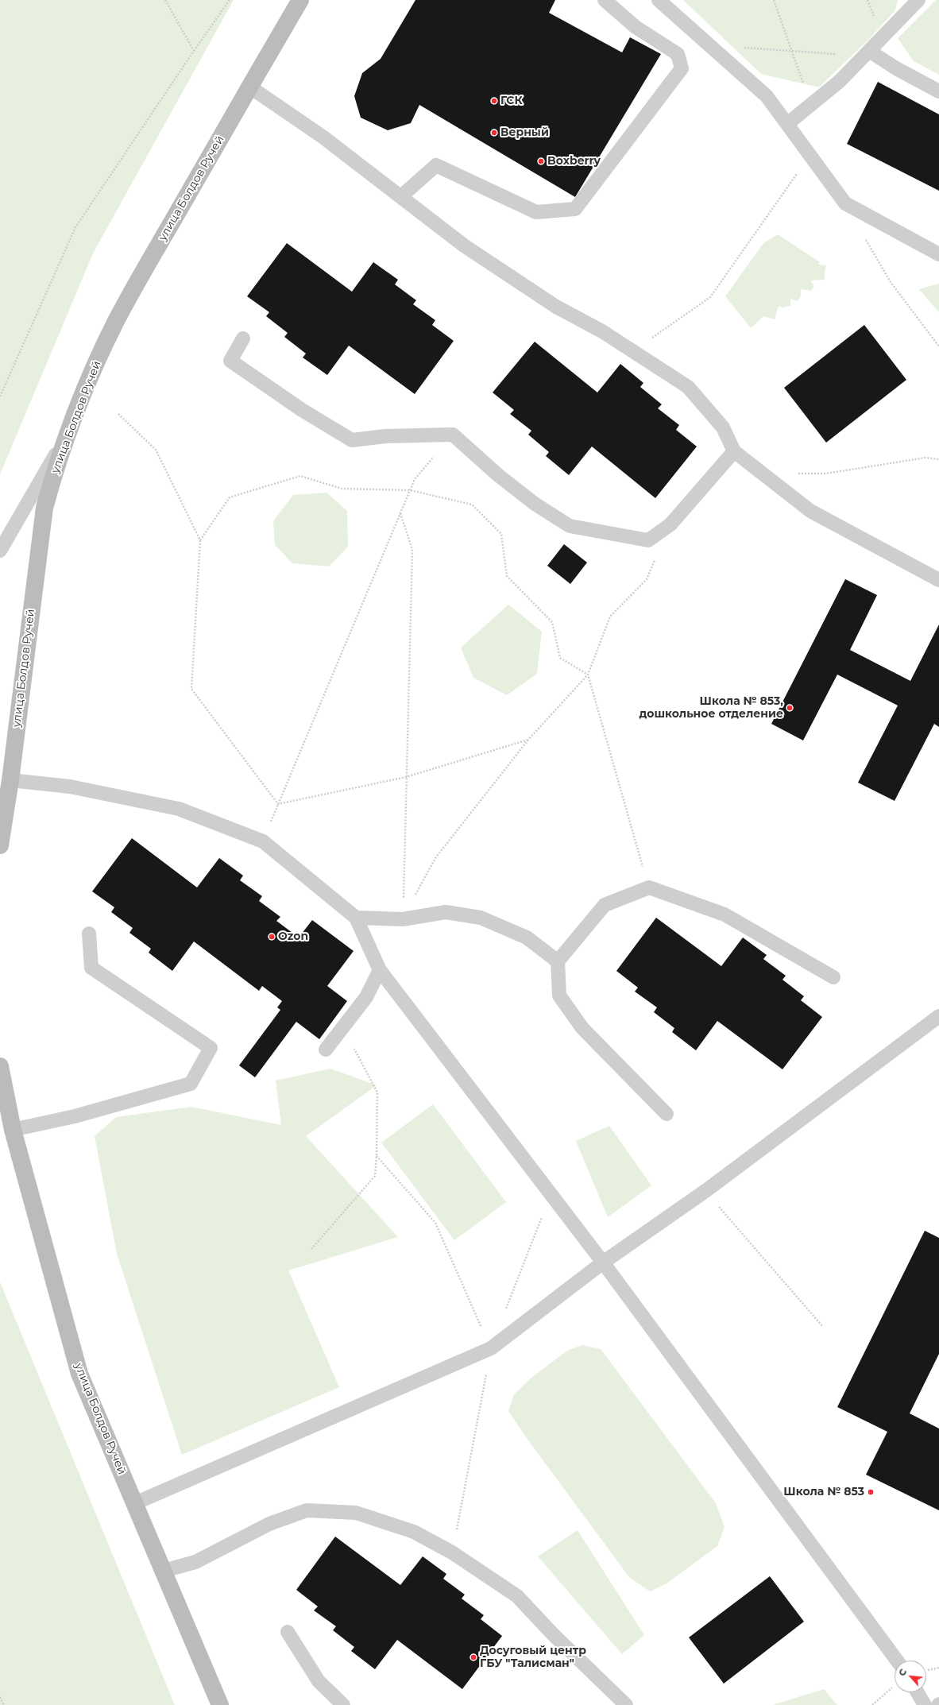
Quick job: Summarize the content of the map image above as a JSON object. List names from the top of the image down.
{
  "streets": {
    "street": ["улица Болдов Ручей"]
  },
  "places": [
    "ГСК",
    "Верный",
    "Boxberry",
    "Школа № 853, дошкольное отделение",
    "Ozon",
    "Школа № 853",
    "Досуговый центр ГБУ \"Талисман\""
  ],
  "north": "top left"
}
